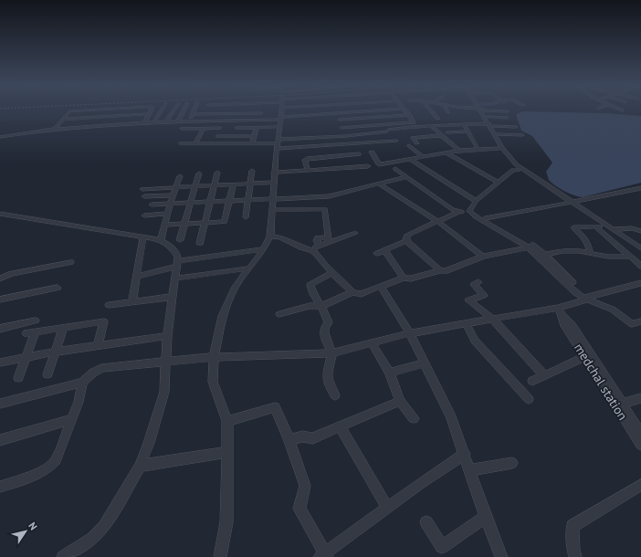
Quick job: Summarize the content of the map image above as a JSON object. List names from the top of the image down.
{
  "streets": {
    "street": ["medchal station"]
  },
  "north": "top right"
}
